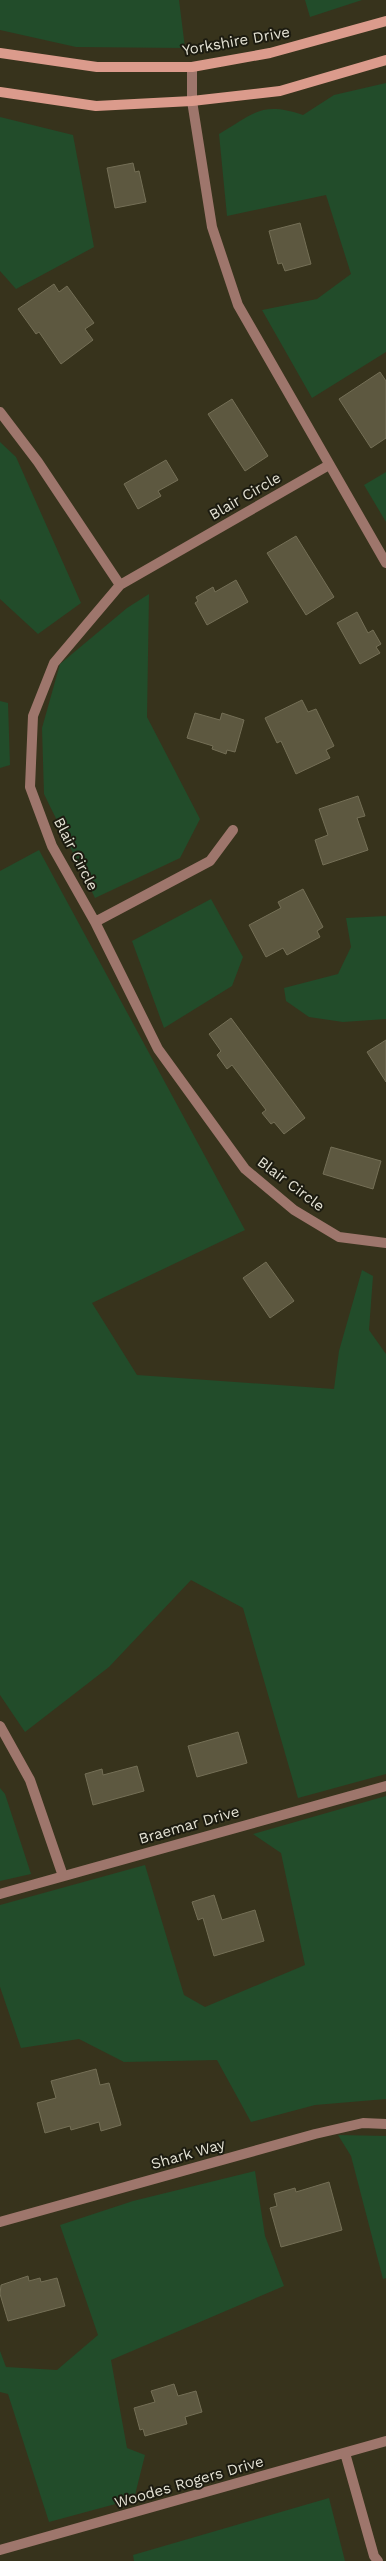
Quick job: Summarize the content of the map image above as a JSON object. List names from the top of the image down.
{
  "streets": {
    "street": [
      "Yorkshire Drive",
      "Blair Circle",
      "Braemar Drive",
      "Shark Way",
      "Woodes Rogers Drive"
    ]
  }
}
